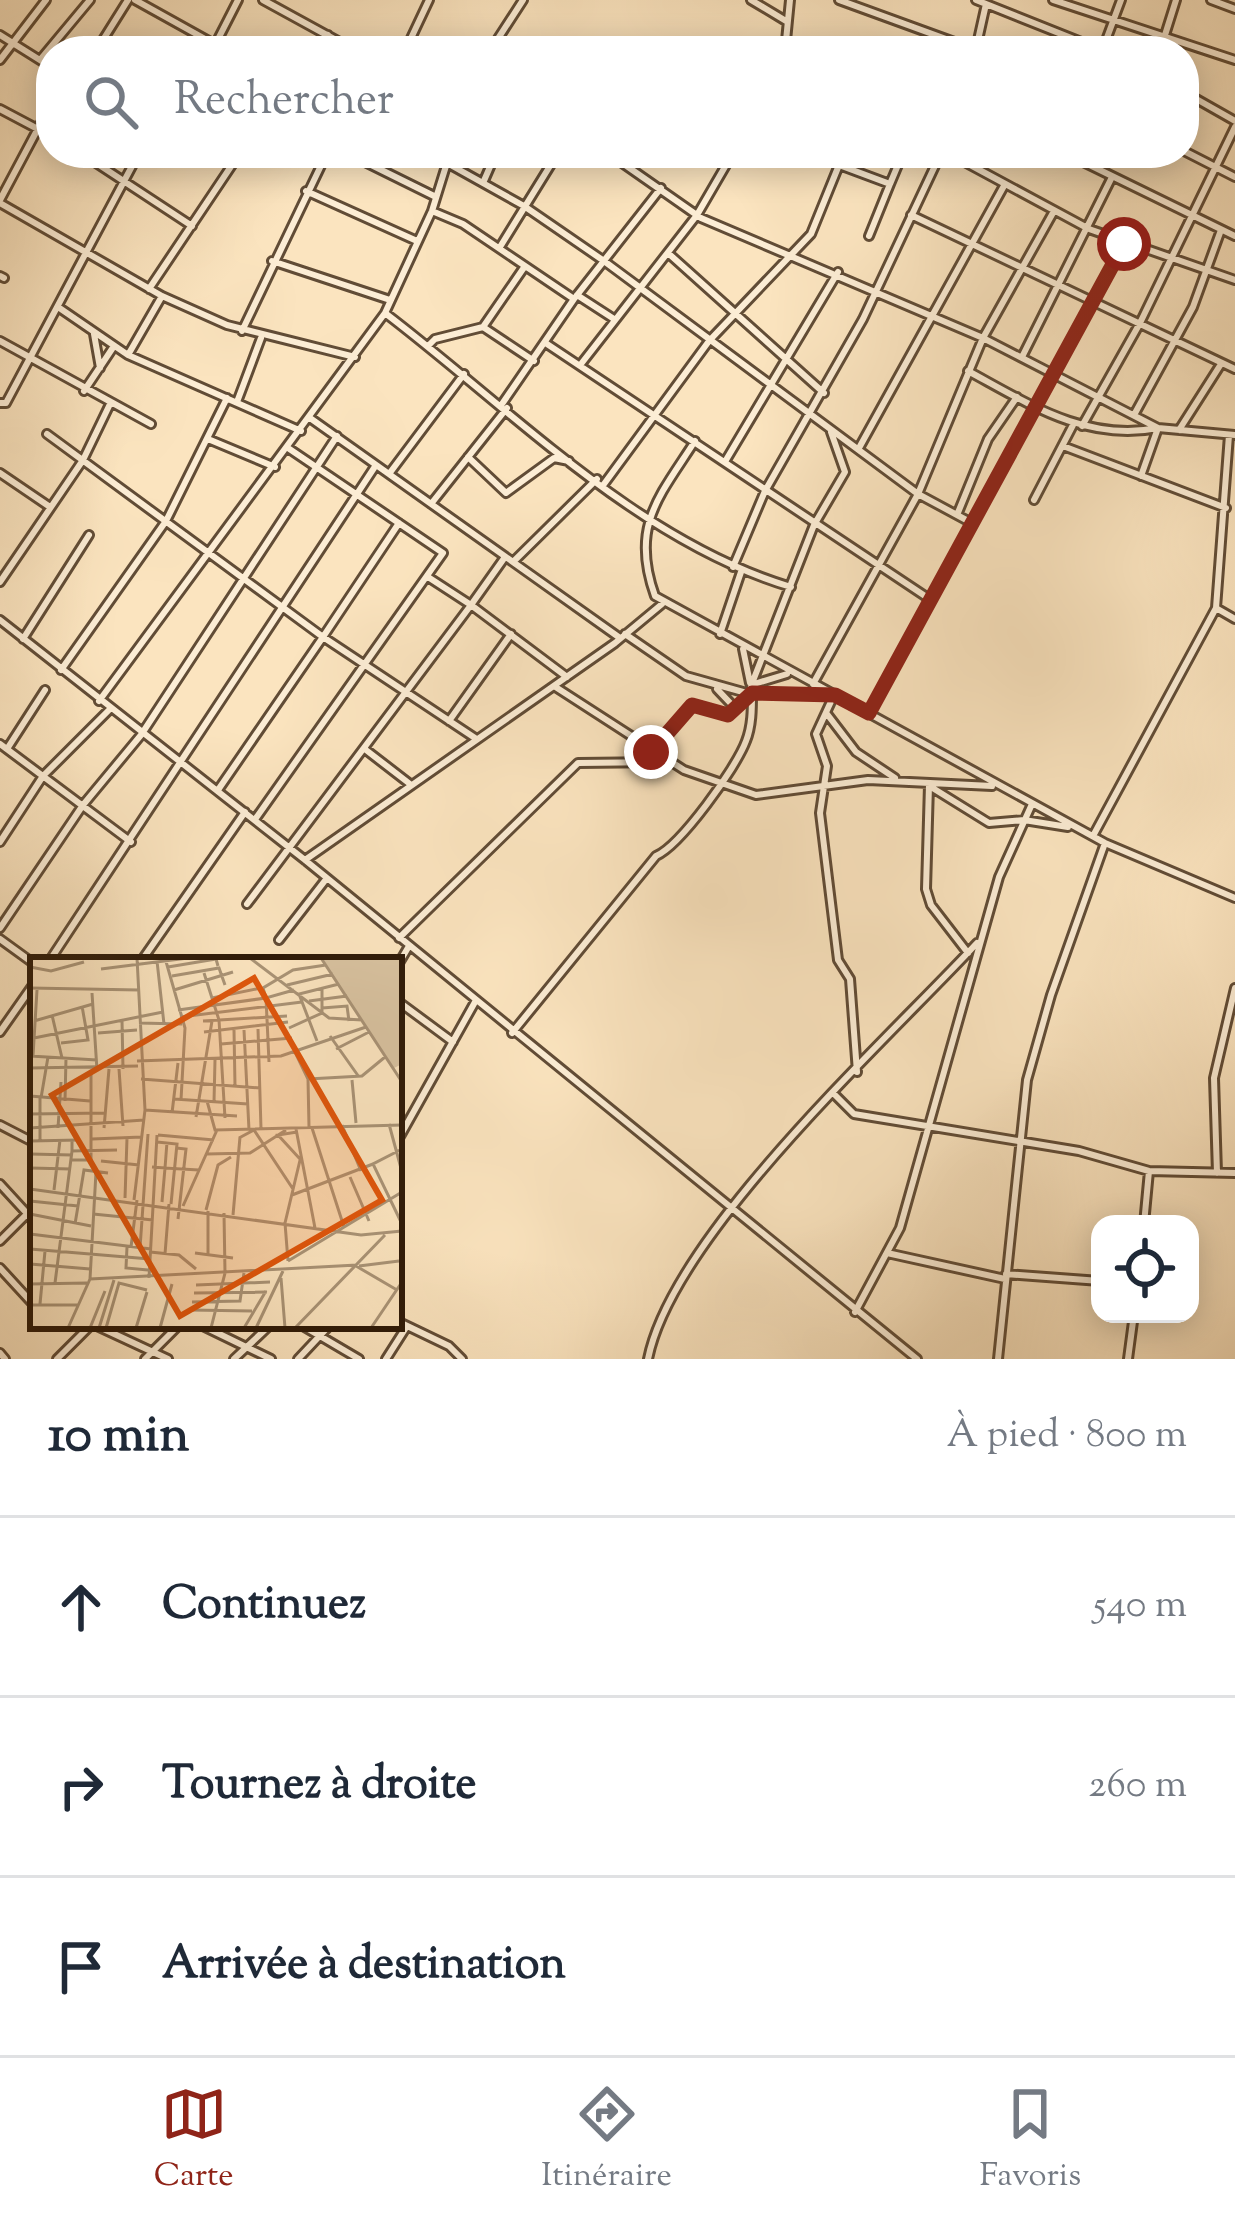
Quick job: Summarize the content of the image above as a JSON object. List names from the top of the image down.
{
  "page": {
    "search": "Rechercher",
    "heading": ["10 min", "À pied · 800 m"],
    "list": [
      ["Continuez", "540 m"],
      ["Tournez à droite", "260 m"],
      "Arrivée à destination"
    ],
    "nav": ["Carte", "Itinéraire", "Favoris"]
  }
}
